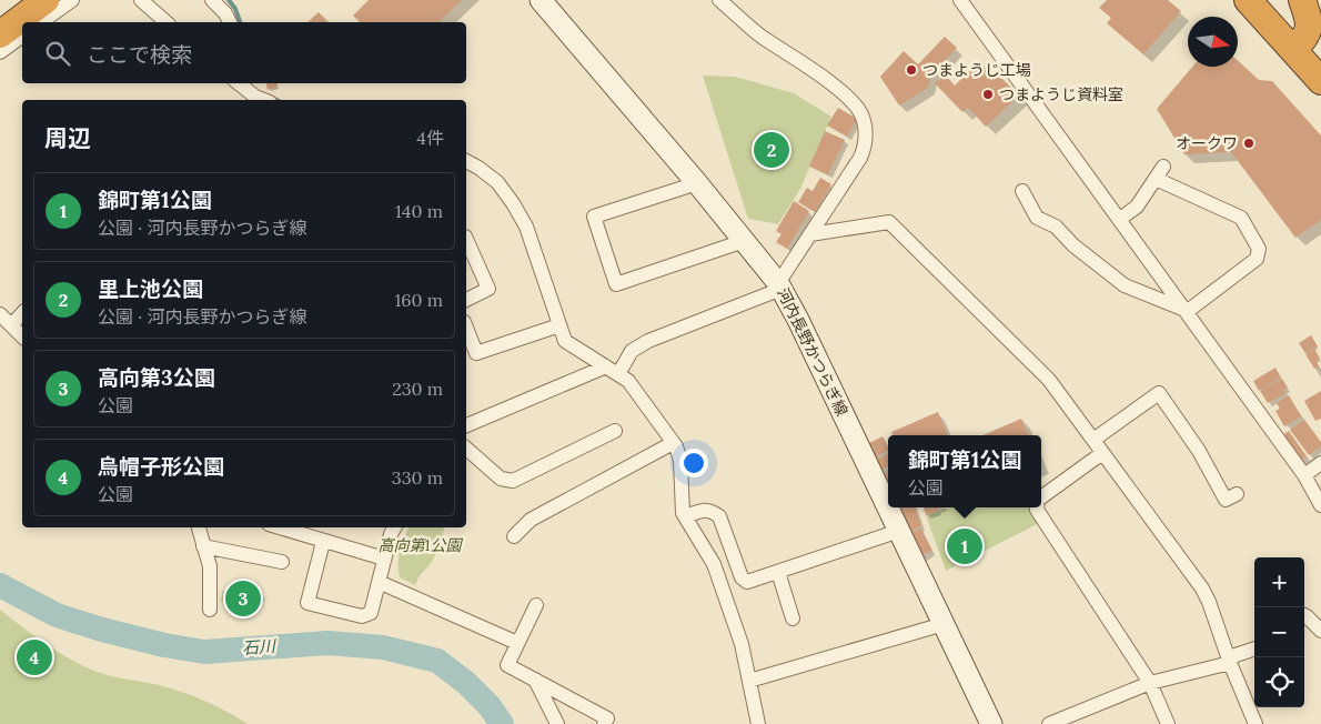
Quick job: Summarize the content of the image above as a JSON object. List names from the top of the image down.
{
  "streets": {
    "main road": ["河内長野かつらぎ線"]
  },
  "water": ["石川"],
  "parks": ["高向第1公園"],
  "places": ["つまようじ工場", "つまようじ資料室", "オークワ"],
  "north": "right",
  "page": {
    "search": "ここで検索",
    "heading": ["周辺", "4件"],
    "pins": [
      "2",
      "1",
      "3",
      "4"
    ],
    "list": [
      {
        "mark": "1",
        "name": "錦町第1公園",
        "note": "公園 · 河内長野かつらぎ線",
        "value": "140 m"
      },
      {
        "mark": "2",
        "name": "里上池公園",
        "note": "公園 · 河内長野かつらぎ線",
        "value": "160 m"
      },
      {
        "mark": "3",
        "name": "高向第3公園",
        "note": "公園",
        "value": "230 m"
      },
      {
        "mark": "4",
        "name": "烏帽子形公園",
        "note": "公園",
        "value": "330 m"
      }
    ],
    "popup": ["錦町第1公園", "公園"],
    "map_buttons": ["+", "−"]
  }
}
